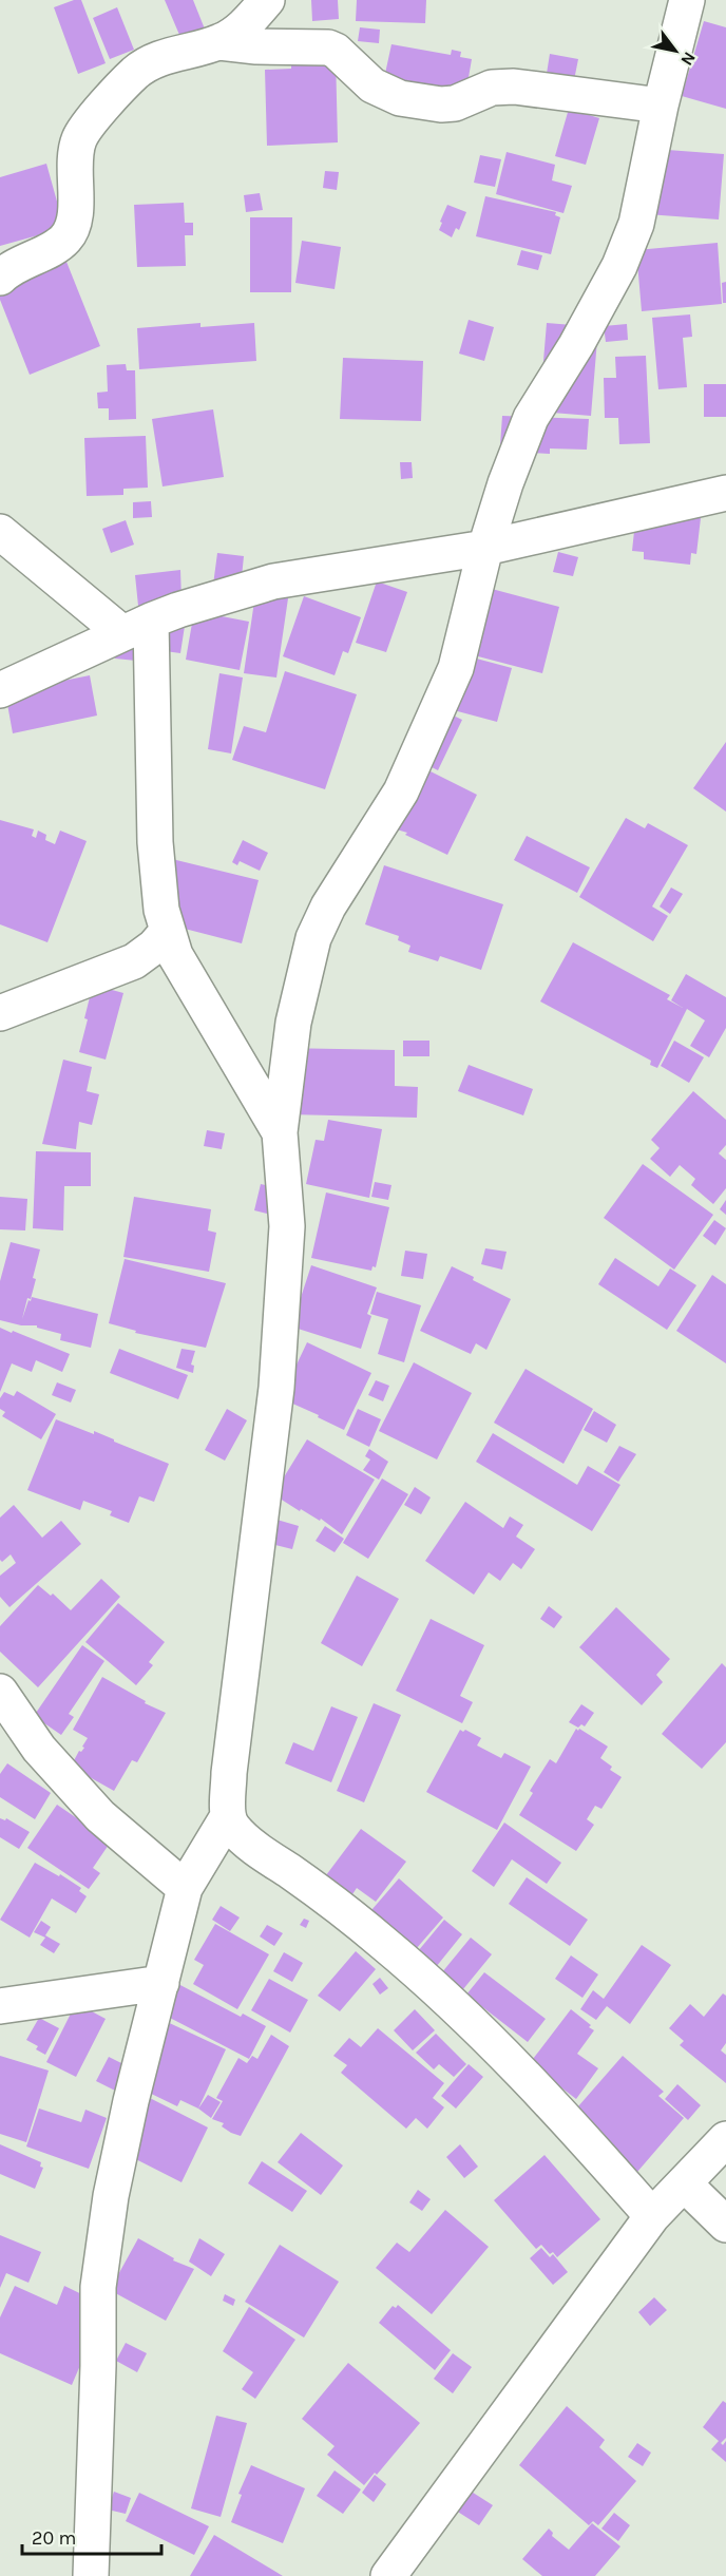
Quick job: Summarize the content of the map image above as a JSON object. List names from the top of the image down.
{
  "scale_bar": "20 m",
  "north": "bottom right"
}
